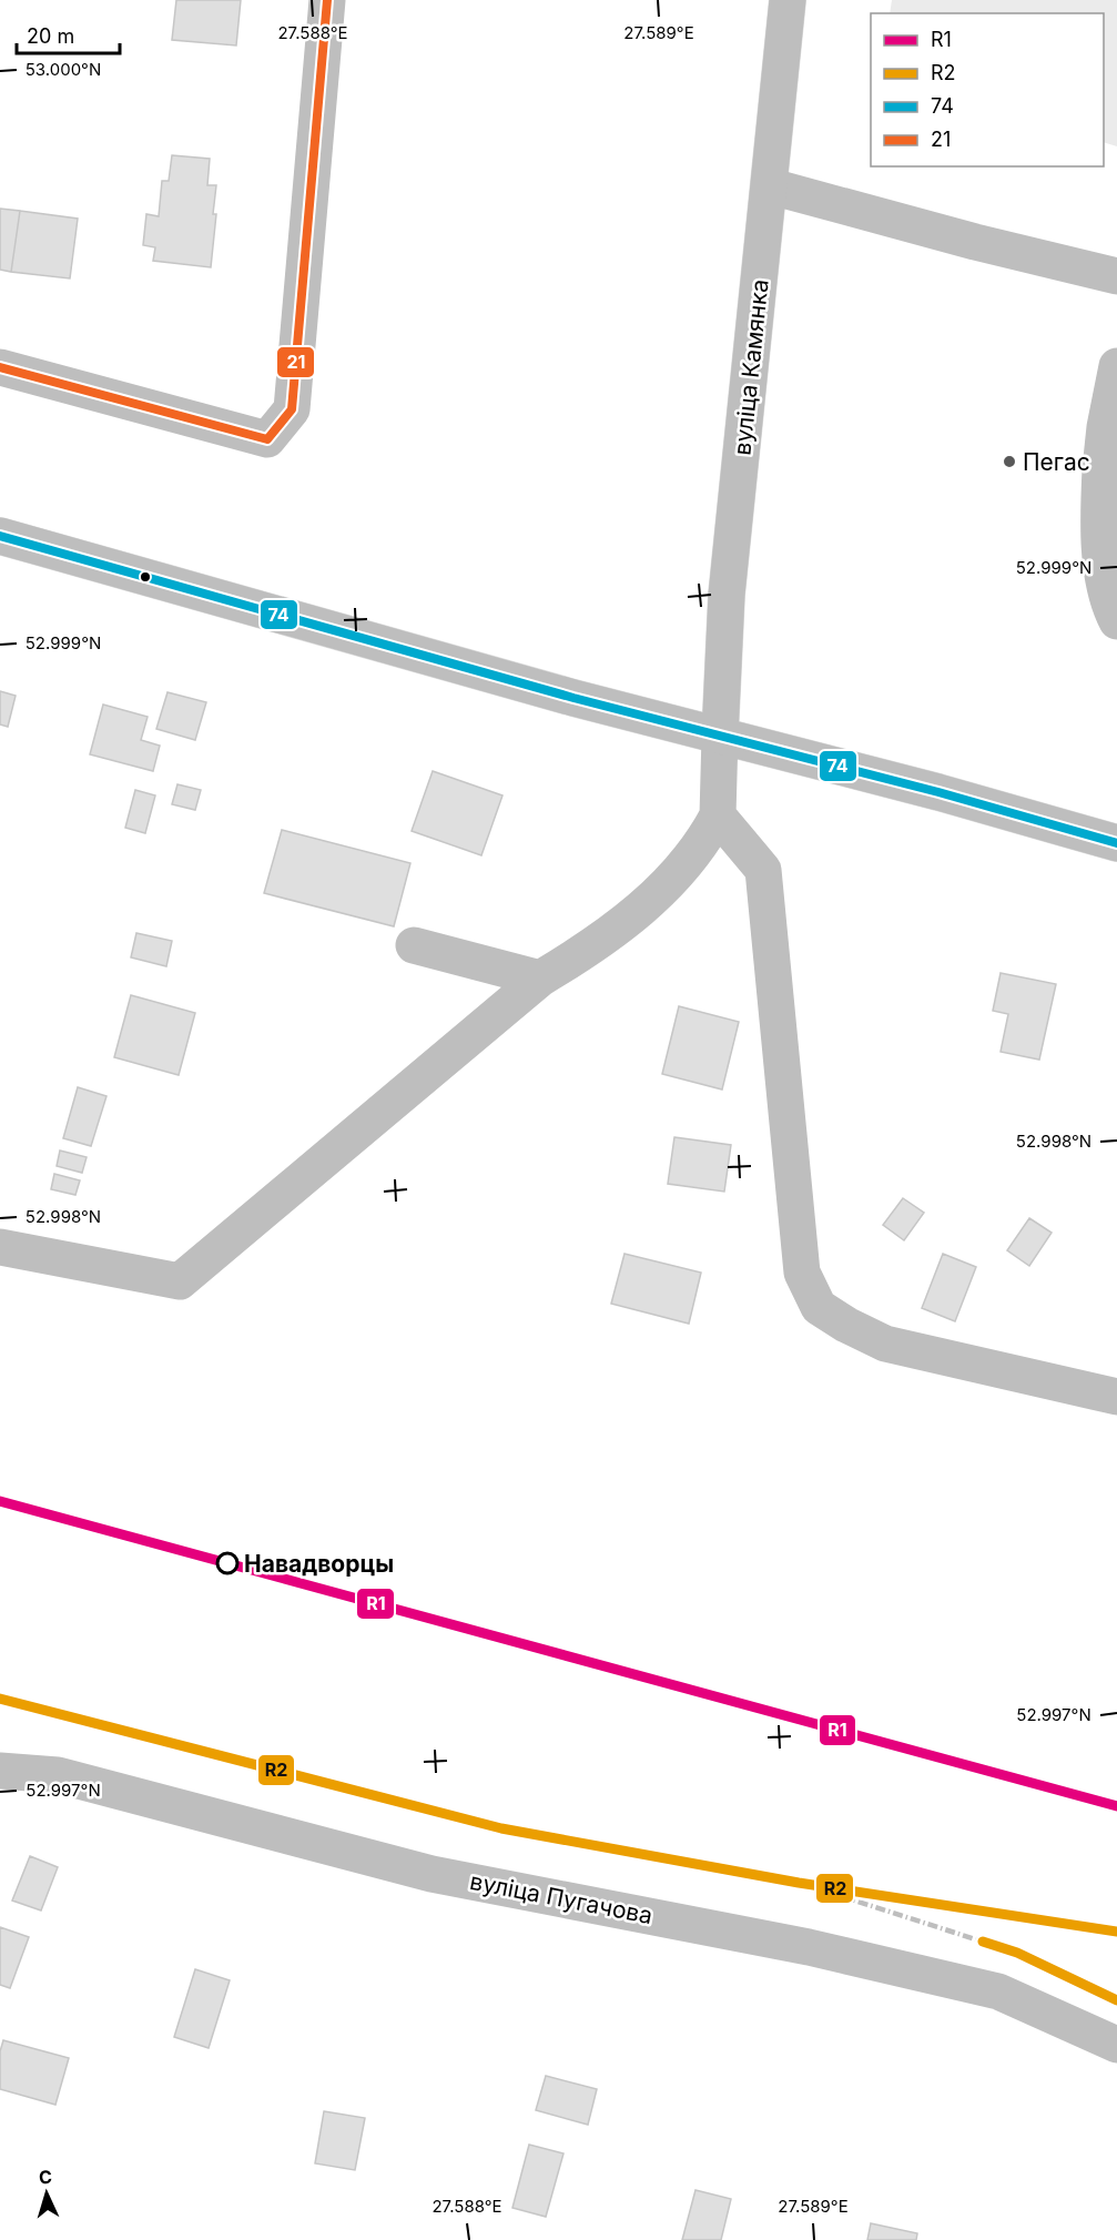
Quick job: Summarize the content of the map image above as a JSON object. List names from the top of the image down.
{
  "streets": {
    "main road": ["вуліца Камянка", "вуліца Пугачова"]
  },
  "places": ["Пегас", "Навадворцы"],
  "lines": [
    "transit line 21",
    "transit line 74",
    "transit line R1",
    "transit line R2"
  ],
  "legend": [
    "R1",
    "R2",
    "74",
    "21"
  ],
  "scale_bar": "20 m",
  "north": "top",
  "coordinates": [
    "27.588°E",
    "27.589°E",
    "53.000°N",
    "52.999°N",
    "52.998°N",
    "52.997°N"
  ]
}
